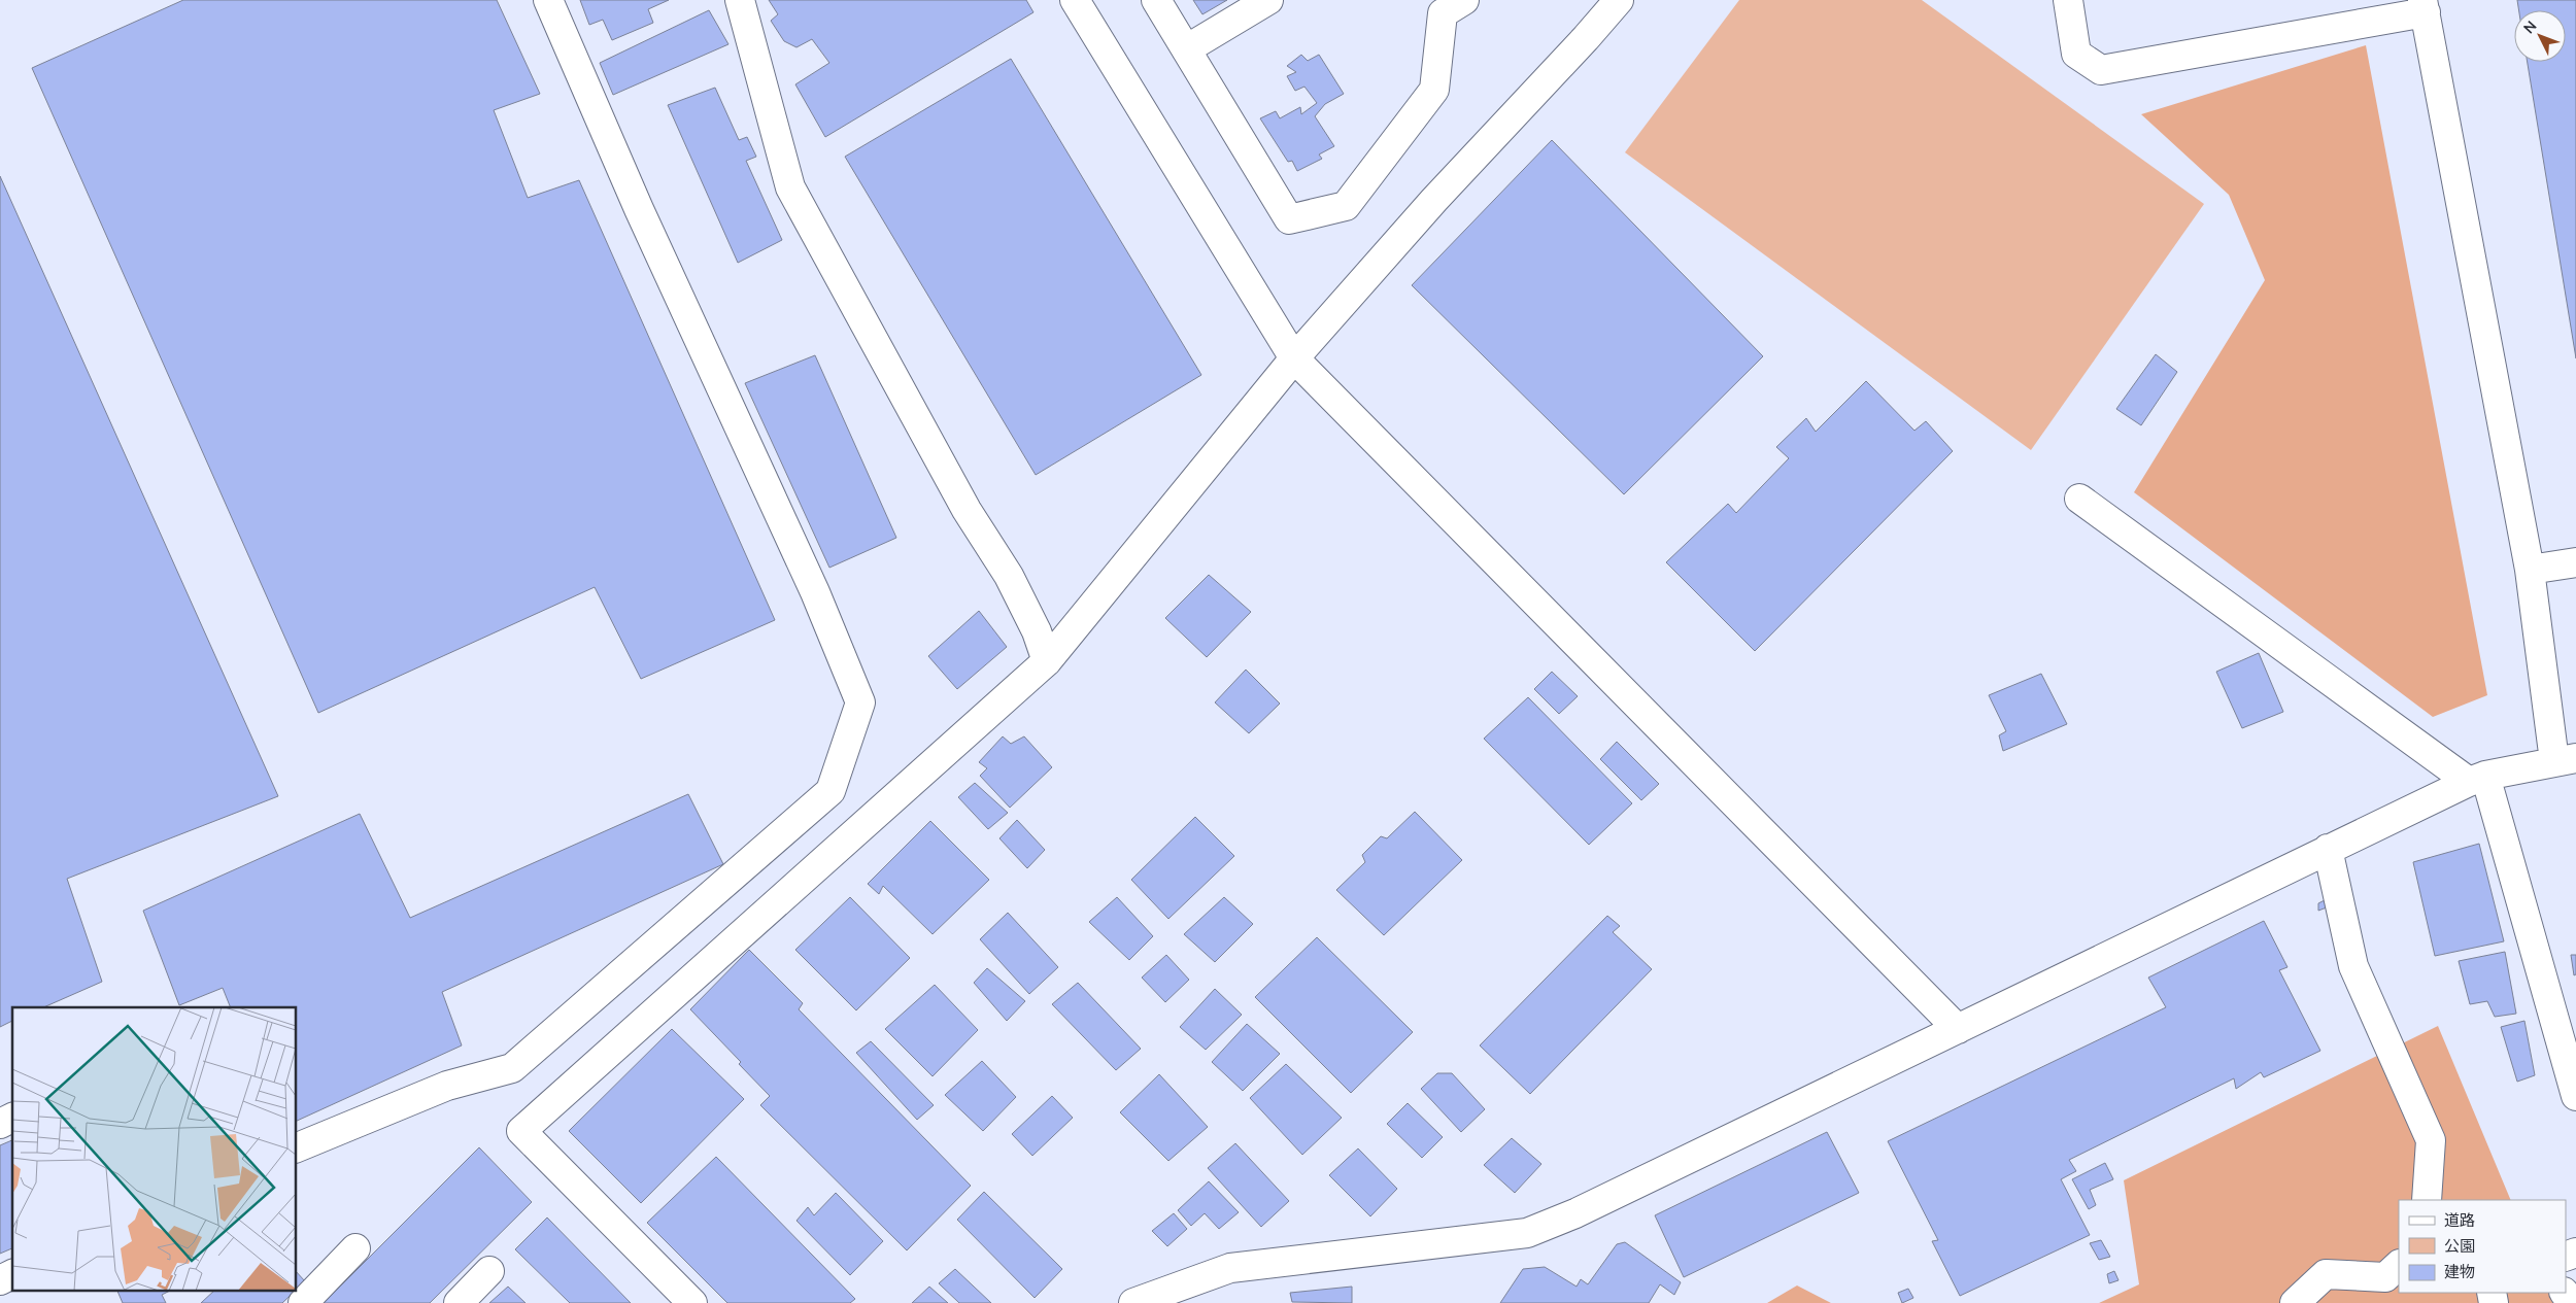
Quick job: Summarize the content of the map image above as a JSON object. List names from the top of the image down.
{
  "legend": ["道路", "公園", "建物"],
  "north": "top left"
}
